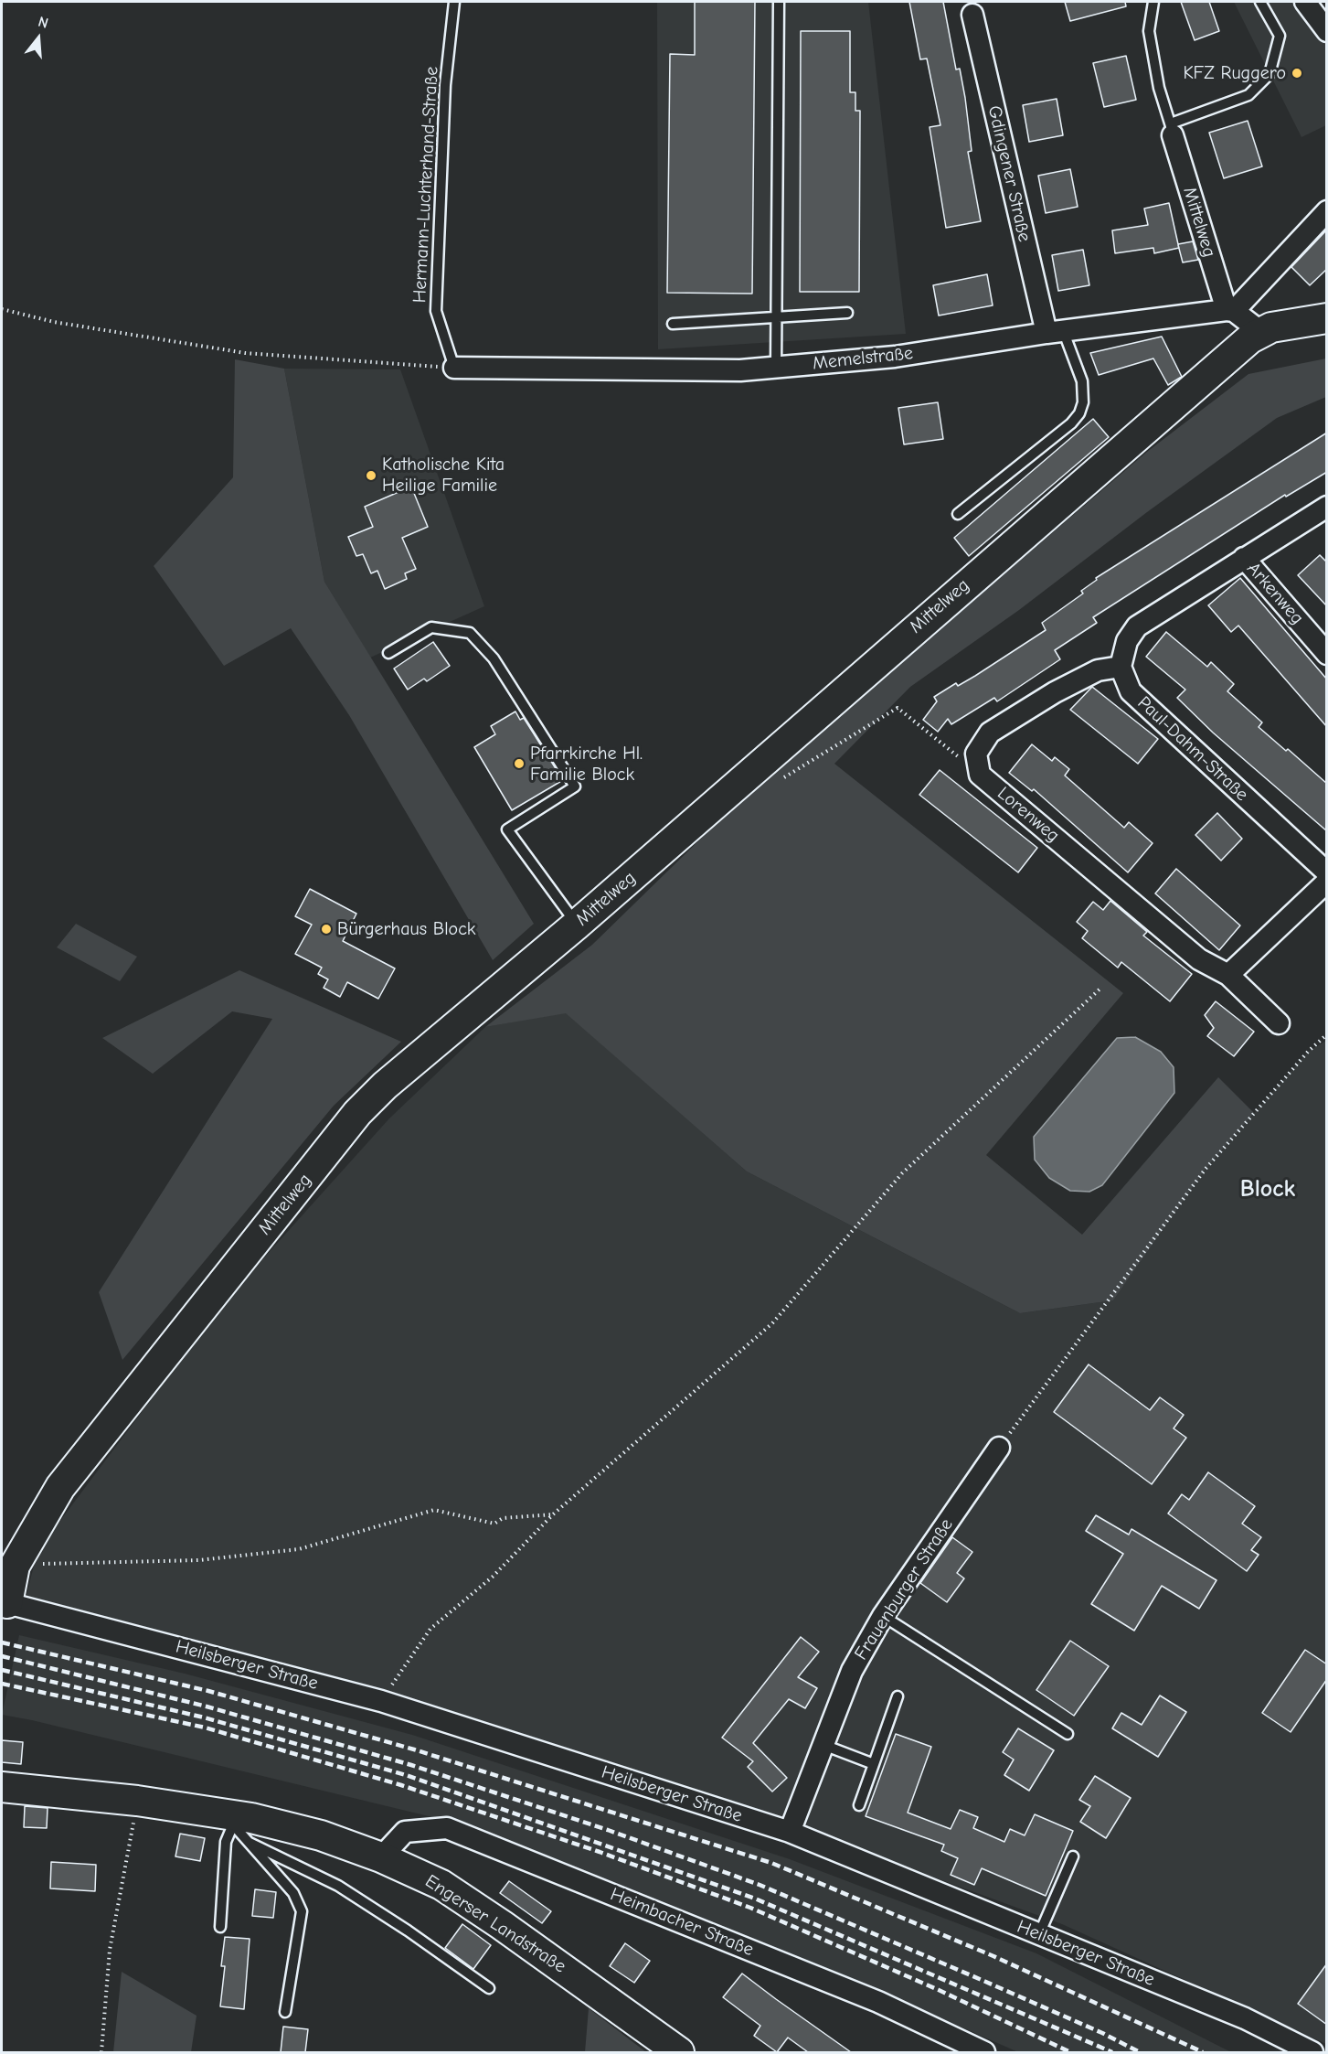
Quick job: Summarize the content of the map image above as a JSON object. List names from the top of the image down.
{
  "streets": {
    "main road": ["Mittelweg", "Engerser Landstraße"],
    "street": [
      "Gdingener Straße",
      "Memelstraße",
      "Arkenweg",
      "Paul-Dahm-Straße",
      "Lorenweg",
      "Frauenburger Straße",
      "Heilsberger Straße",
      "Heimbacher Straße"
    ],
    "lane": ["Hermann-Luchterhand-Straße"]
  },
  "crossings": [
    ["Gdingener Straße", "Memelstraße"],
    ["Hermann-Luchterhand-Straße", "Memelstraße"],
    ["Mittelweg", "Memelstraße"],
    ["Mittelweg", "Heilsberger Straße"],
    ["Paul-Dahm-Straße", "Lorenweg"],
    ["Frauenburger Straße", "Heilsberger Straße"],
    ["Heimbacher Straße", "Engerser Landstraße"]
  ],
  "districts": ["Block"],
  "places": [
    "KFZ Ruggero",
    "Katholische Kita Heilige Familie",
    "Pfarrkirche Hl. Familie Block",
    "Bürgerhaus Block"
  ],
  "north": "top"
}
